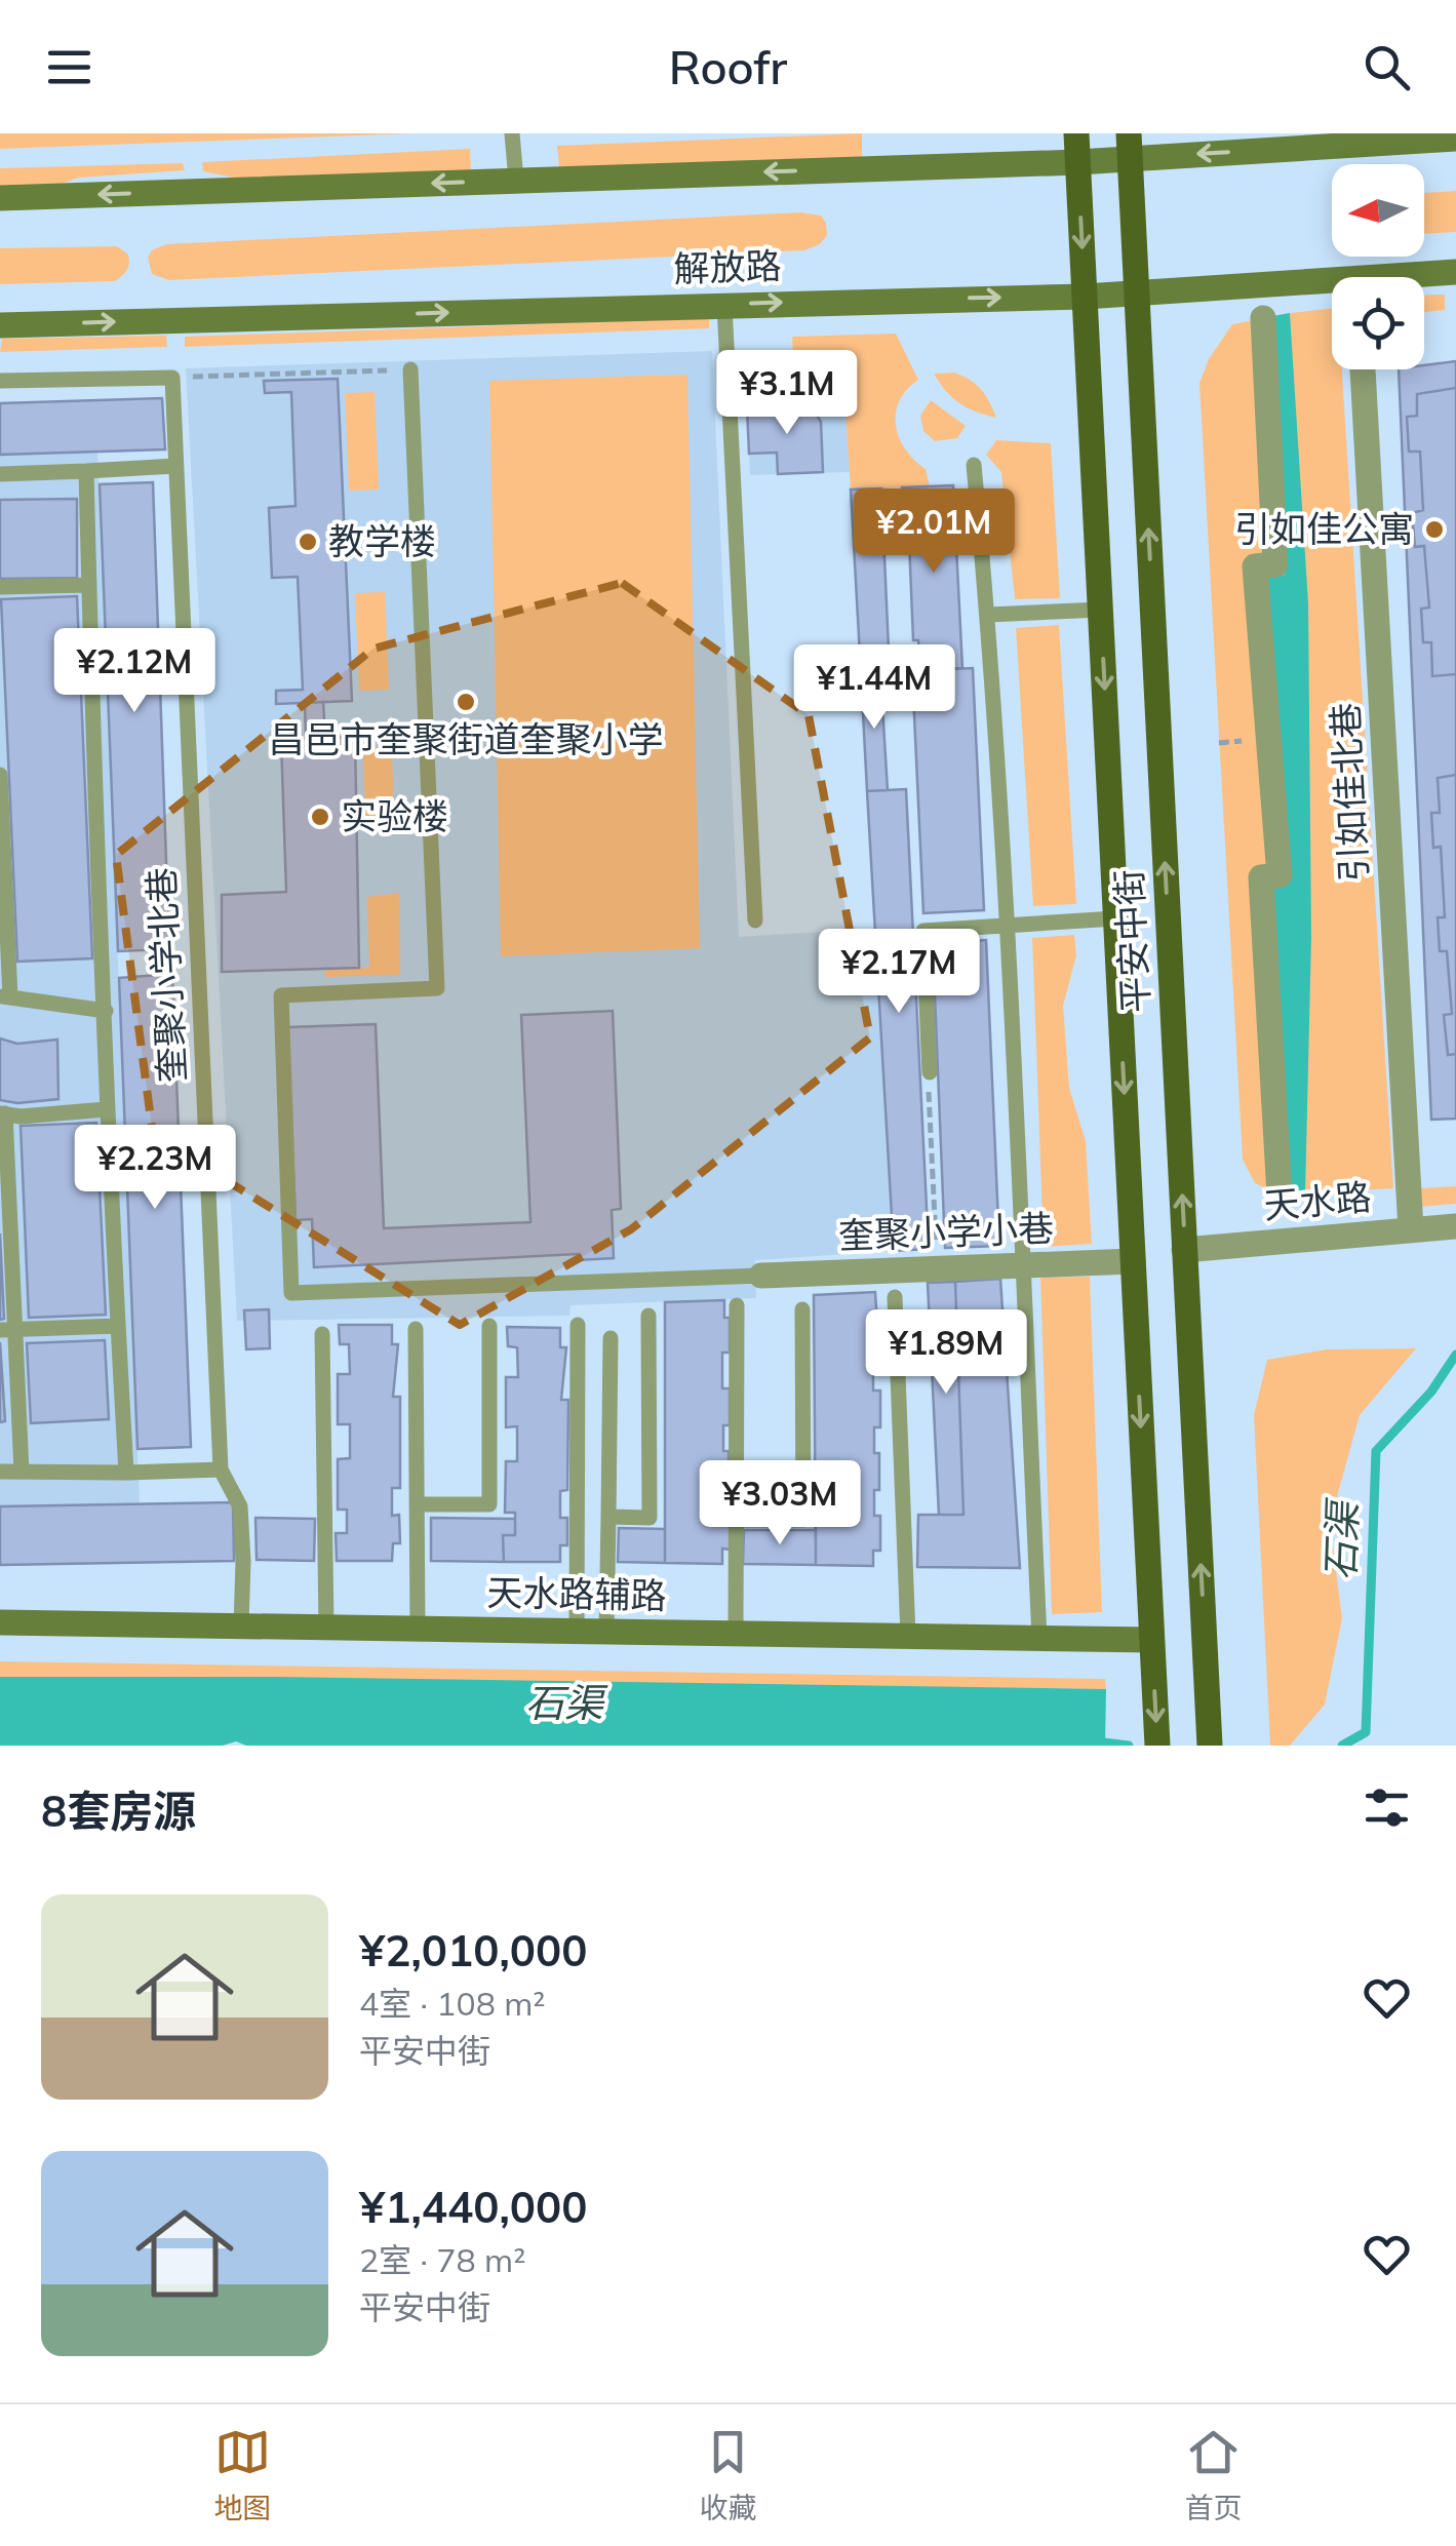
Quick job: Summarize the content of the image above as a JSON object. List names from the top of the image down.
{
  "streets": {
    "main road": ["平安中街"],
    "street": [
      "解放路",
      "引如佳北巷",
      "天水路",
      "奎聚小学小巷",
      "天水路辅路"
    ],
    "lane": ["奎聚小学北巷"]
  },
  "crossings": [
    ["解放路", "平安中街"],
    ["引如佳北巷", "天水路"],
    ["平安中街", "天水路"],
    ["平安中街", "奎聚小学小巷"],
    ["平安中街", "天水路辅路"],
    ["奎聚小学北巷", "天水路辅路"]
  ],
  "water": ["石渠"],
  "places": [
    "引如佳公寓",
    "教学楼",
    "昌邑市奎聚街道奎聚小学",
    "实验楼"
  ],
  "north": "left",
  "page": {
    "header": "Roofr",
    "price": [
      "¥3.1M",
      "¥2.01M",
      "¥2.12M",
      "¥1.44M",
      "¥2.17M",
      "¥2.23M",
      "¥1.89M",
      "¥3.03M"
    ],
    "heading": "8套房源",
    "list": [
      {
        "name": "¥2,010,000",
        "note": "4室 · 108 m² · 平安中街"
      },
      {
        "name": "¥1,440,000",
        "note": "2室 · 78 m² · 平安中街"
      }
    ],
    "tabs": ["地图", "收藏", "首页"]
  }
}
